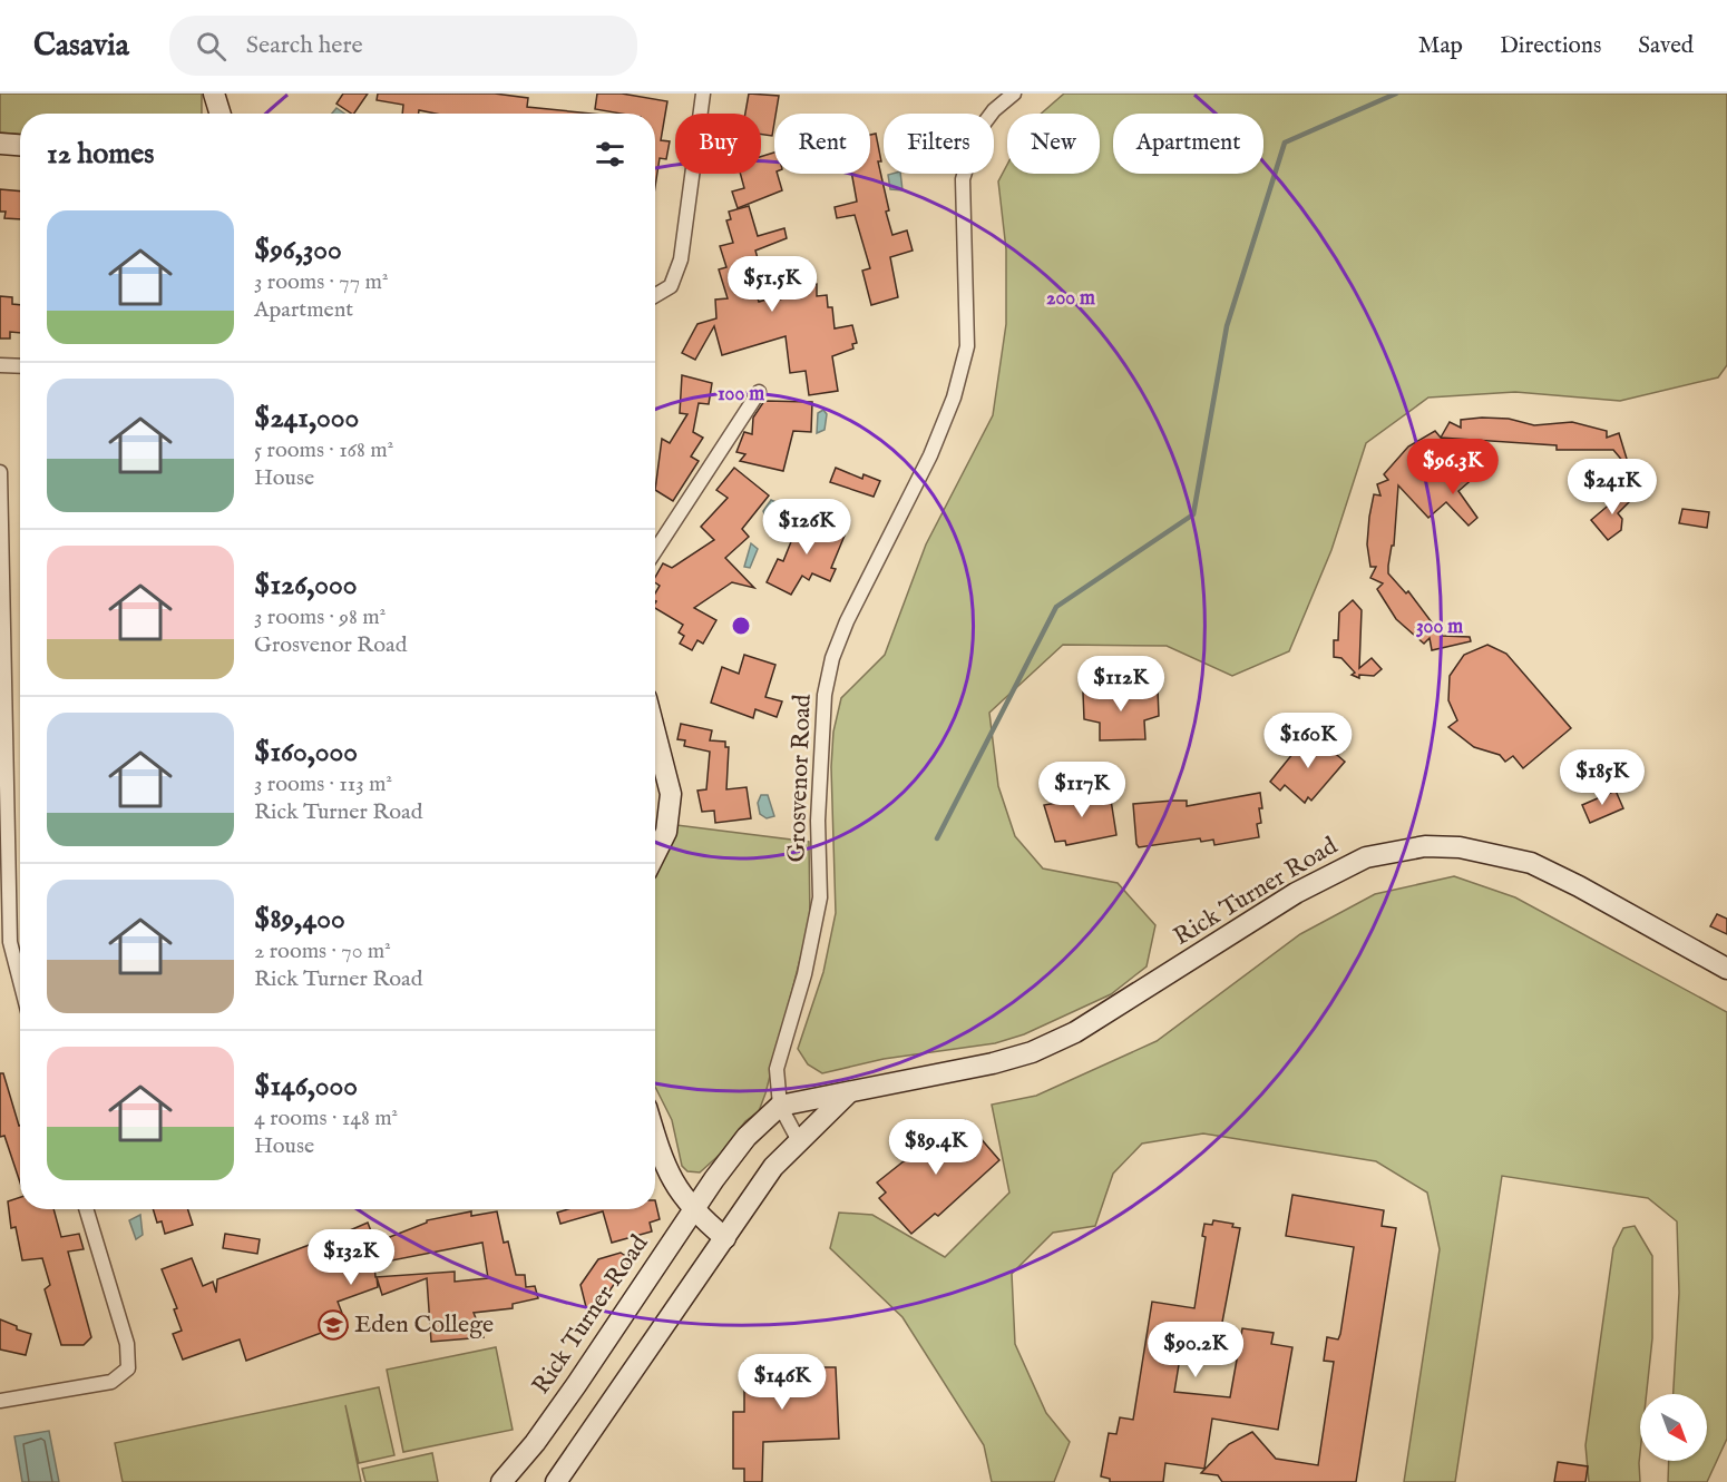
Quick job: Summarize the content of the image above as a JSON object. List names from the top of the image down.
{
  "streets": {
    "main road": ["Rick Turner Road"],
    "street": ["Grosvenor Road"]
  },
  "crossings": [
    ["Grosvenor Road", "Rick Turner Road"]
  ],
  "places": {
    "school or university": ["Eden College"]
  },
  "north": "bottom right",
  "page": {
    "header": "Casavia",
    "search": "Search here",
    "nav": ["Map", "Directions", "Saved"],
    "chip": [
      "Buy",
      "Rent",
      "Filters",
      "New",
      "Apartment"
    ],
    "heading": "12 homes",
    "list": [
      {
        "name": "$96,300",
        "note": "3 rooms · 77 m² · Apartment"
      },
      {
        "name": "$241,000",
        "note": "5 rooms · 168 m² · House"
      },
      {
        "name": "$126,000",
        "note": "3 rooms · 98 m² · Grosvenor Road"
      },
      {
        "name": "$160,000",
        "note": "3 rooms · 113 m² · Rick Turner Road"
      },
      {
        "name": "$89,400",
        "note": "2 rooms · 70 m² · Rick Turner Road"
      },
      {
        "name": "$146,000",
        "note": "4 rooms · 148 m² · House"
      }
    ],
    "price": [
      "$51.5K",
      "$96.3K",
      "$241K",
      "$126K",
      "$112K",
      "$160K",
      "$185K",
      "$117K",
      "$89.4K",
      "$132K",
      "$90.2K",
      "$146K"
    ]
  },
  "rings": ["200 m", "100 m", "300 m"]
}
